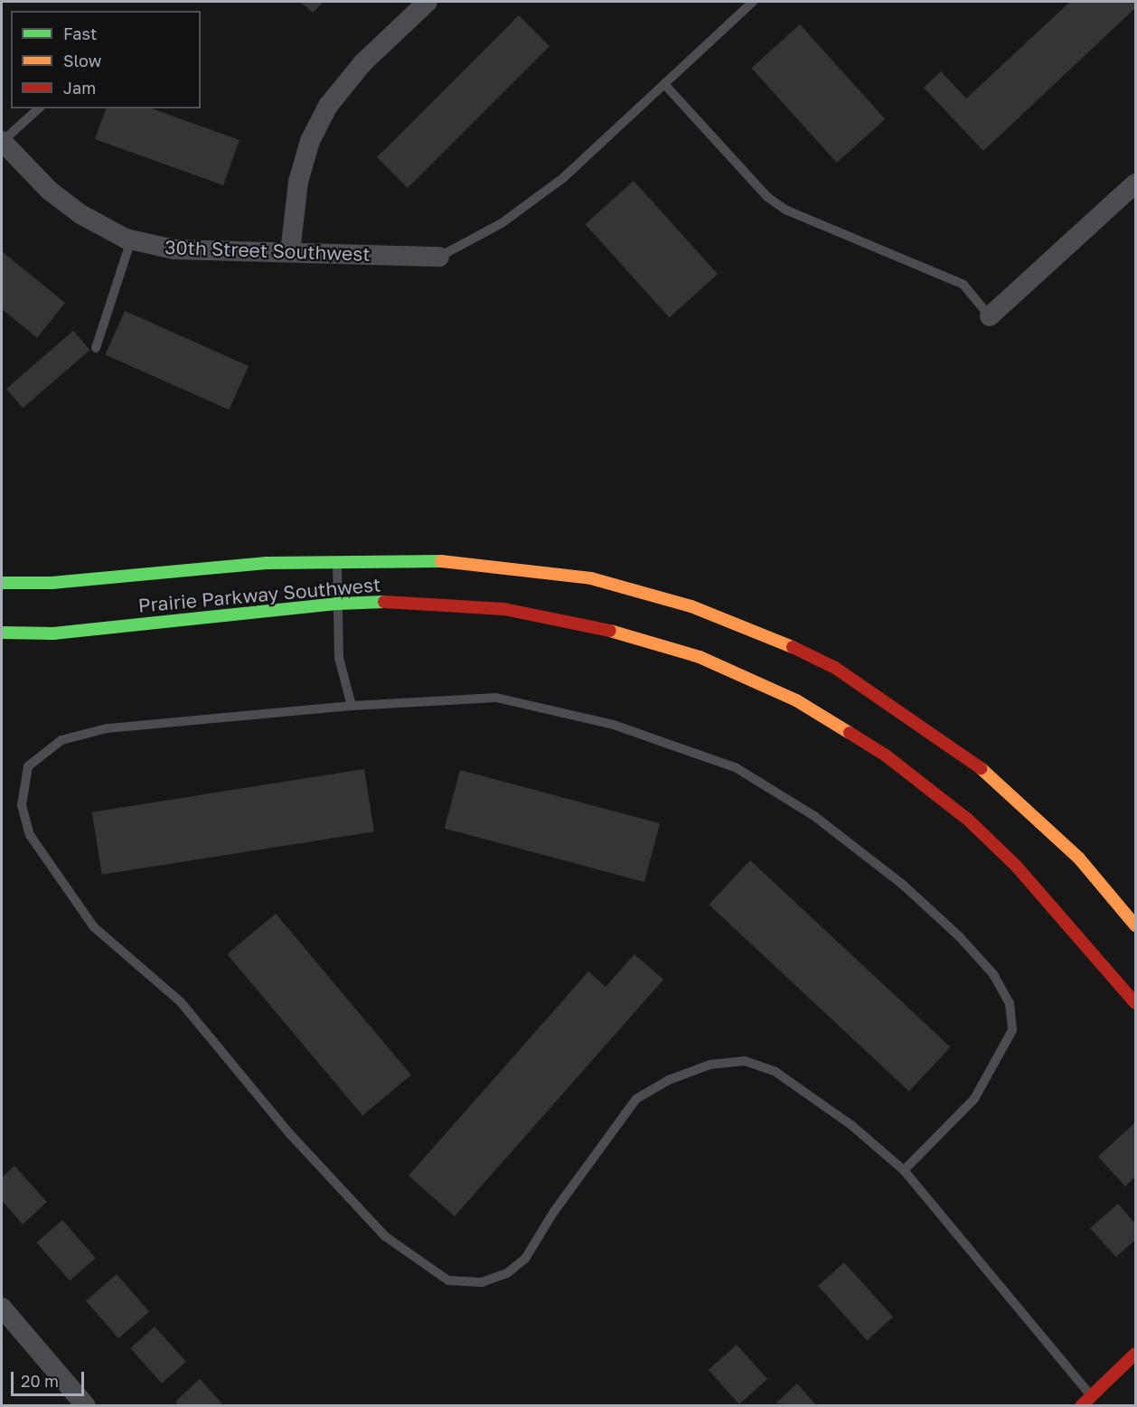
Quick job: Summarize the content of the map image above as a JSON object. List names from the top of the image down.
{
  "streets": {
    "street": ["30th Street Southwest", "Prairie Parkway Southwest"]
  },
  "legend": ["Fast", "Slow", "Jam"],
  "scale_bar": "20 m"
}
